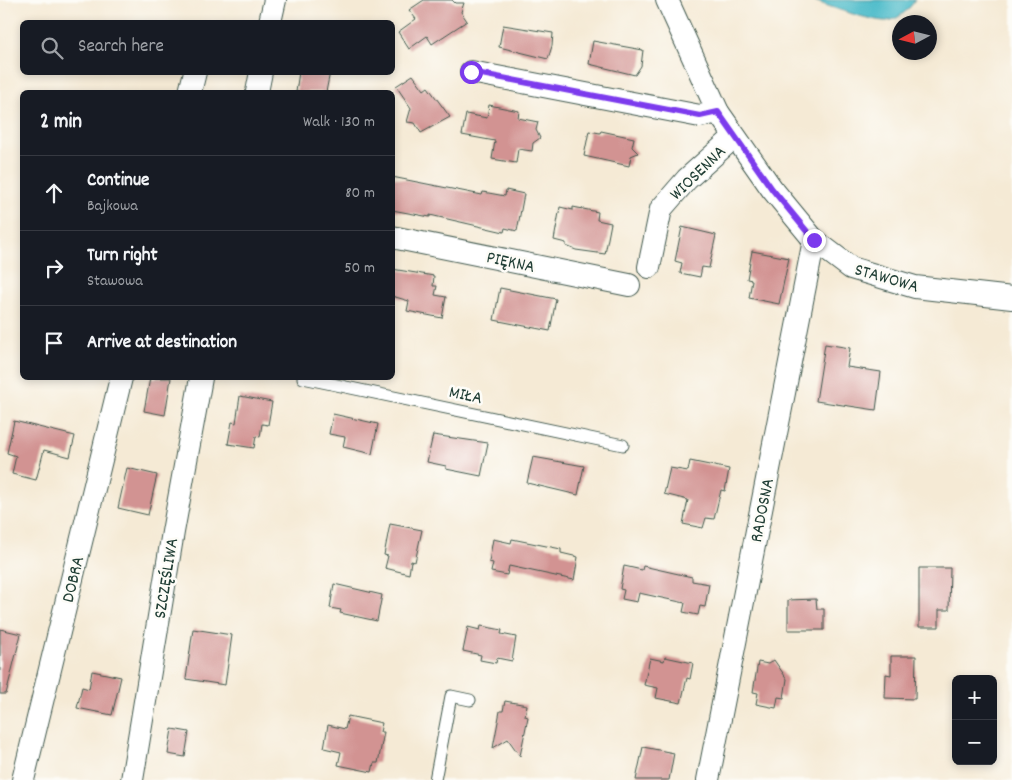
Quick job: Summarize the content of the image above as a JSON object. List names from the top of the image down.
{
  "streets": {
    "street": [
      "WIOSENNA",
      "PIĘKNA",
      "STAWOWA",
      "RADOSNA",
      "SZCZĘŚLIWA",
      "DOBRA"
    ],
    "lane": ["MIŁA"]
  },
  "crossings": [
    ["WIOSENNA", "STAWOWA"],
    ["STAWOWA", "RADOSNA"]
  ],
  "north": "left",
  "page": {
    "search": "Search here",
    "heading": ["2 min", "Walk · 130 m"],
    "list": [
      ["Continue", "Bajkowa", "80 m"],
      ["Turn right", "Stawowa", "50 m"],
      "Arrive at destination"
    ],
    "map_buttons": ["+", "−"]
  }
}
